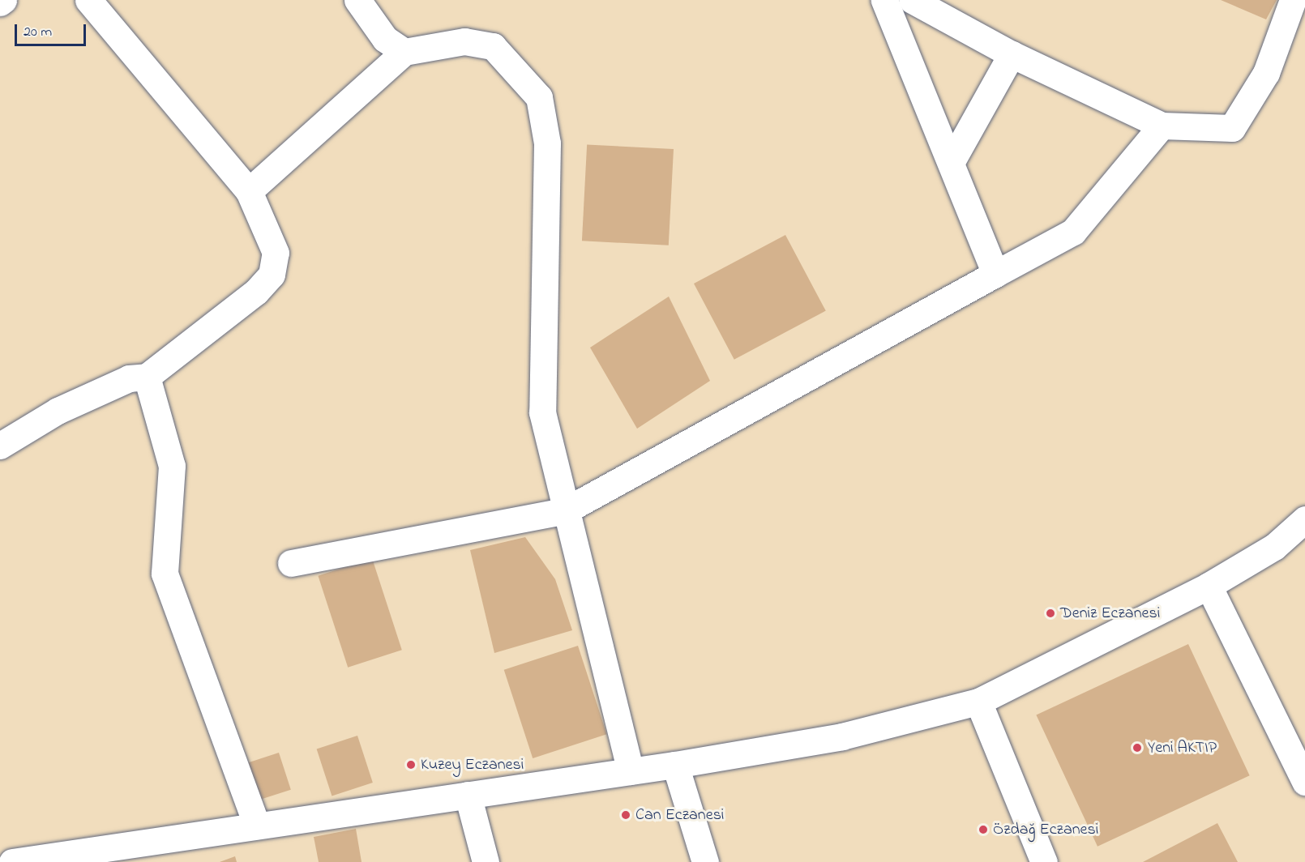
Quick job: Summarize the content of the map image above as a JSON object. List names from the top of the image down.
{
  "places": [
    "Deniz Eczanesi",
    "Yeni AKTIP",
    "Kuzey Eczanesi",
    "Can Eczanesi",
    "Özdağ Eczanesi"
  ],
  "scale_bar": "20 m"
}
